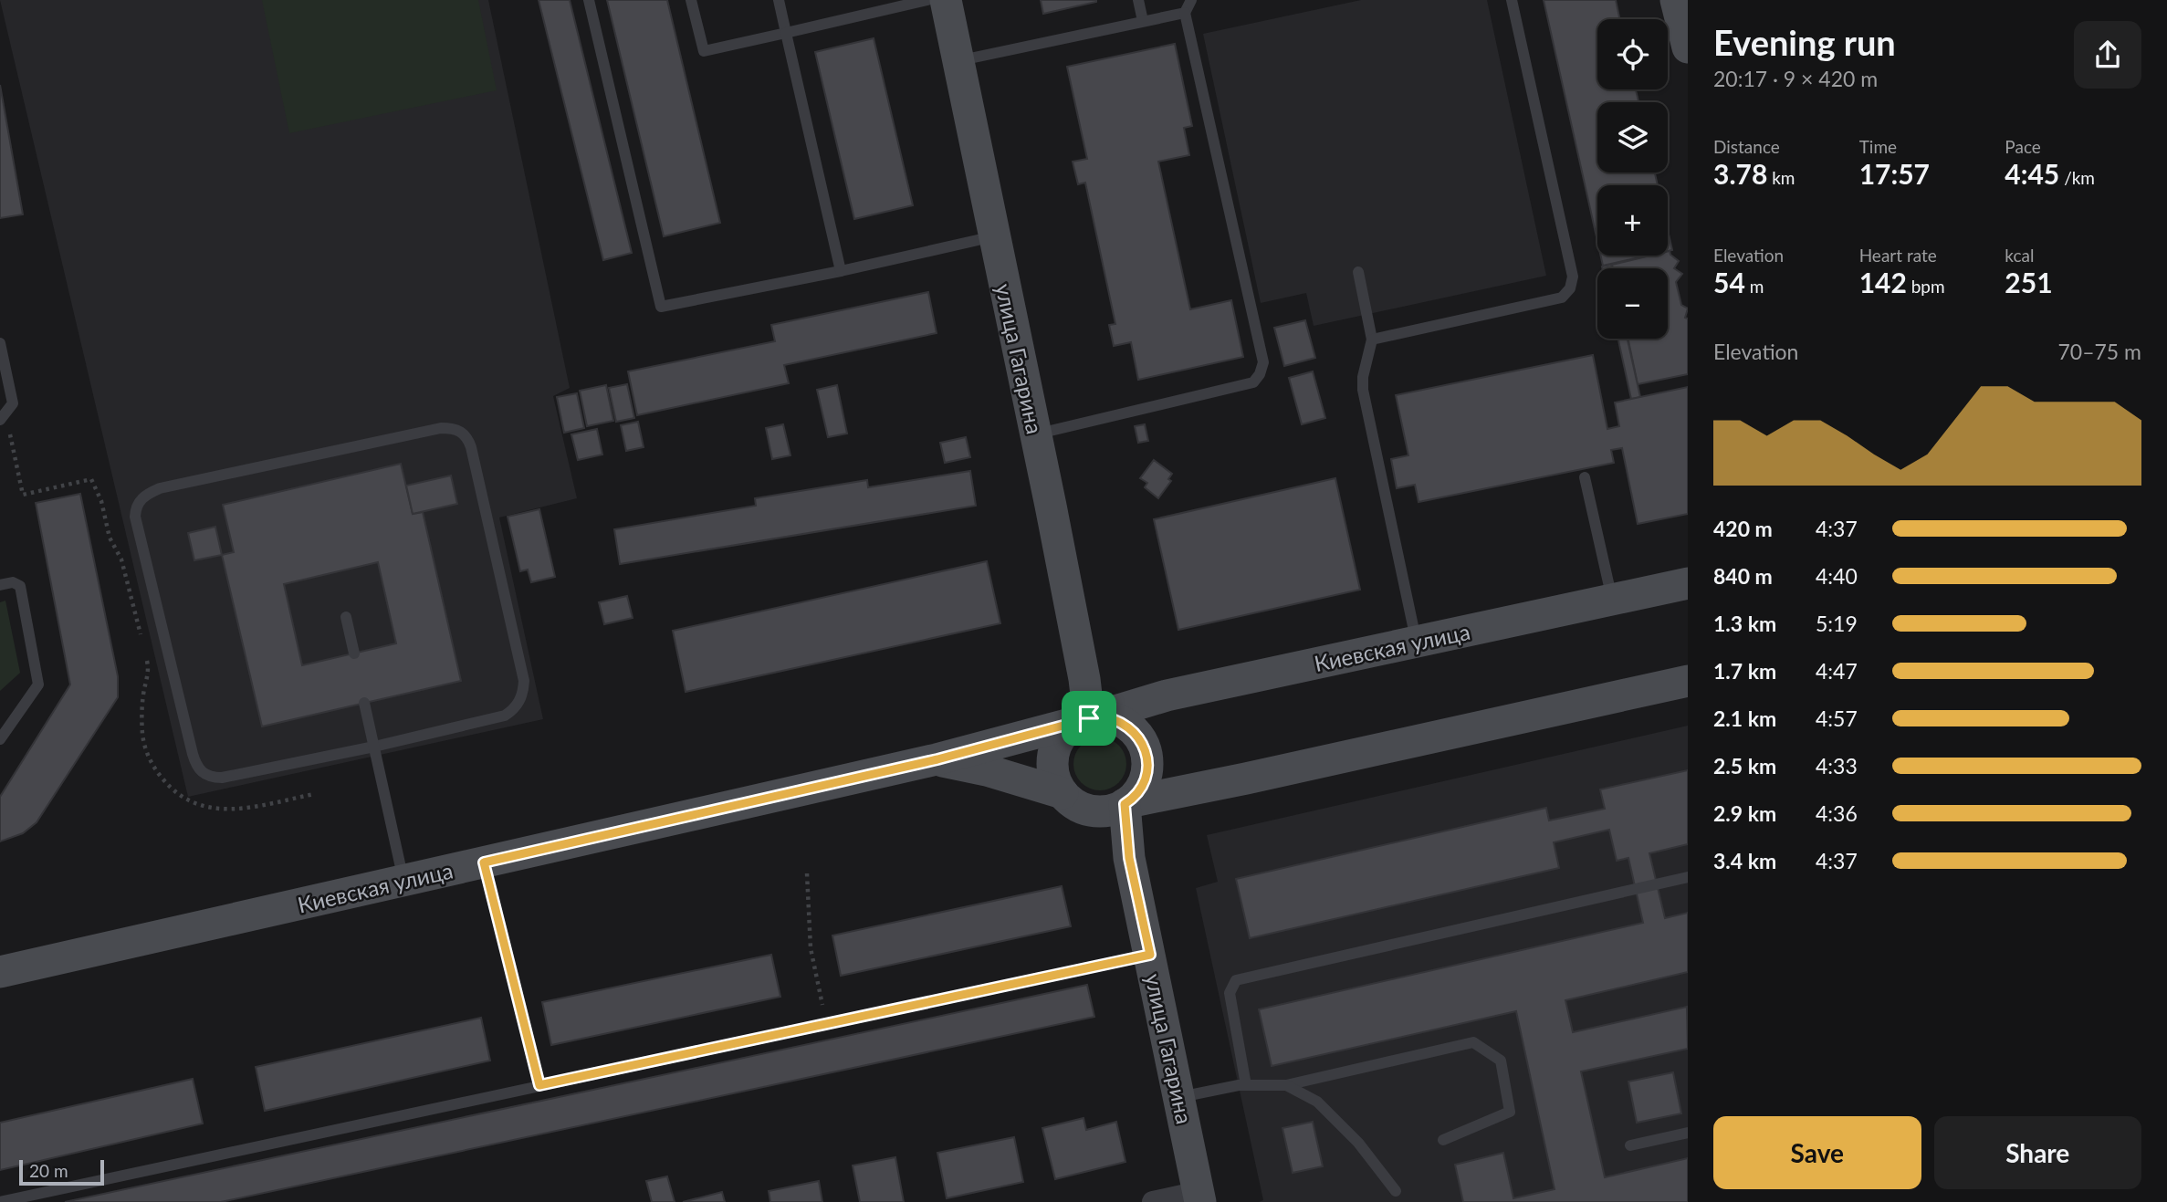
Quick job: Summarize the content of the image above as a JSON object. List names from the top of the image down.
{
  "streets": {
    "main road": ["улица Гагарина", "Киевская улица"]
  },
  "crossings": [
    ["улица Гагарина", "Киевская улица"]
  ],
  "scale_bar": "20 m",
  "page": {
    "heading": ["Evening run", "20:17 · 9 × 420 m"],
    "map_buttons": ["+", "−"],
    "stats": [
      ["Distance", "3.78 km"],
      ["Time", "17:57"],
      ["Pace", "4:45 /km"],
      ["Elevation", "54 m"],
      ["Heart rate", "142 bpm"],
      ["kcal", "251"]
    ],
    "chart": ["Elevation", "70–75 m"],
    "list": [
      {
        "name": "420 m",
        "note": "4:37"
      },
      {
        "name": "840 m",
        "note": "4:40"
      },
      {
        "name": "1.3 km",
        "note": "5:19"
      },
      {
        "name": "1.7 km",
        "note": "4:47"
      },
      {
        "name": "2.1 km",
        "note": "4:57"
      },
      {
        "name": "2.5 km",
        "note": "4:33"
      },
      {
        "name": "2.9 km",
        "note": "4:36"
      },
      {
        "name": "3.4 km",
        "note": "4:37"
      }
    ],
    "buttons": ["Save", "Share"],
    "scale": "20 m"
  }
}
